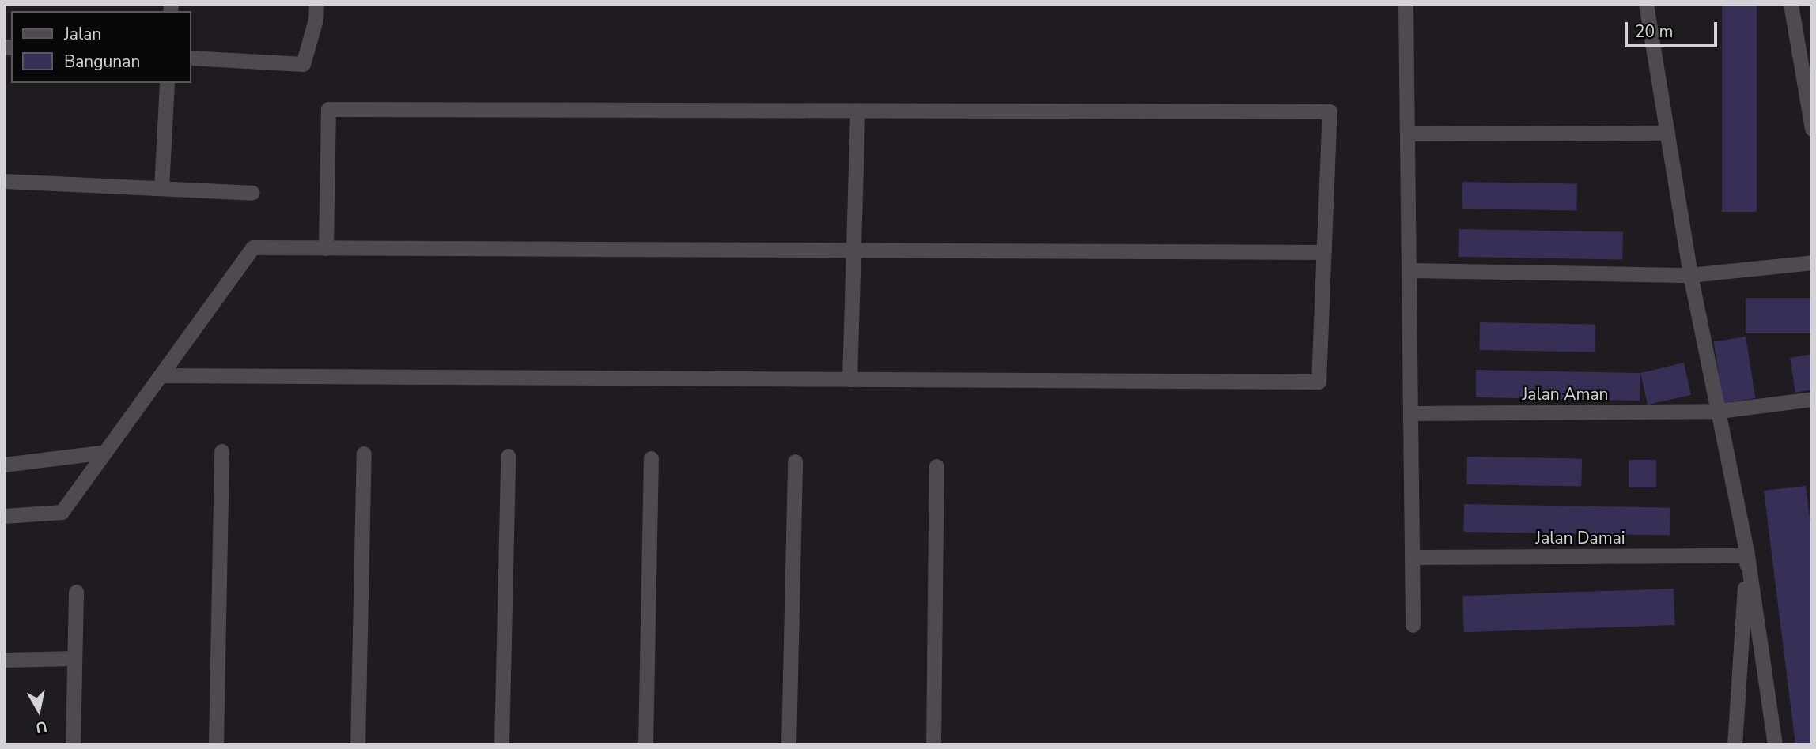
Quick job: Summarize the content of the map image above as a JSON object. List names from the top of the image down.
{
  "streets": {
    "street": ["Jalan Aman", "Jalan Damai"]
  },
  "legend": ["Jalan", "Bangunan"],
  "scale_bar": "20 m",
  "north": "bottom"
}
